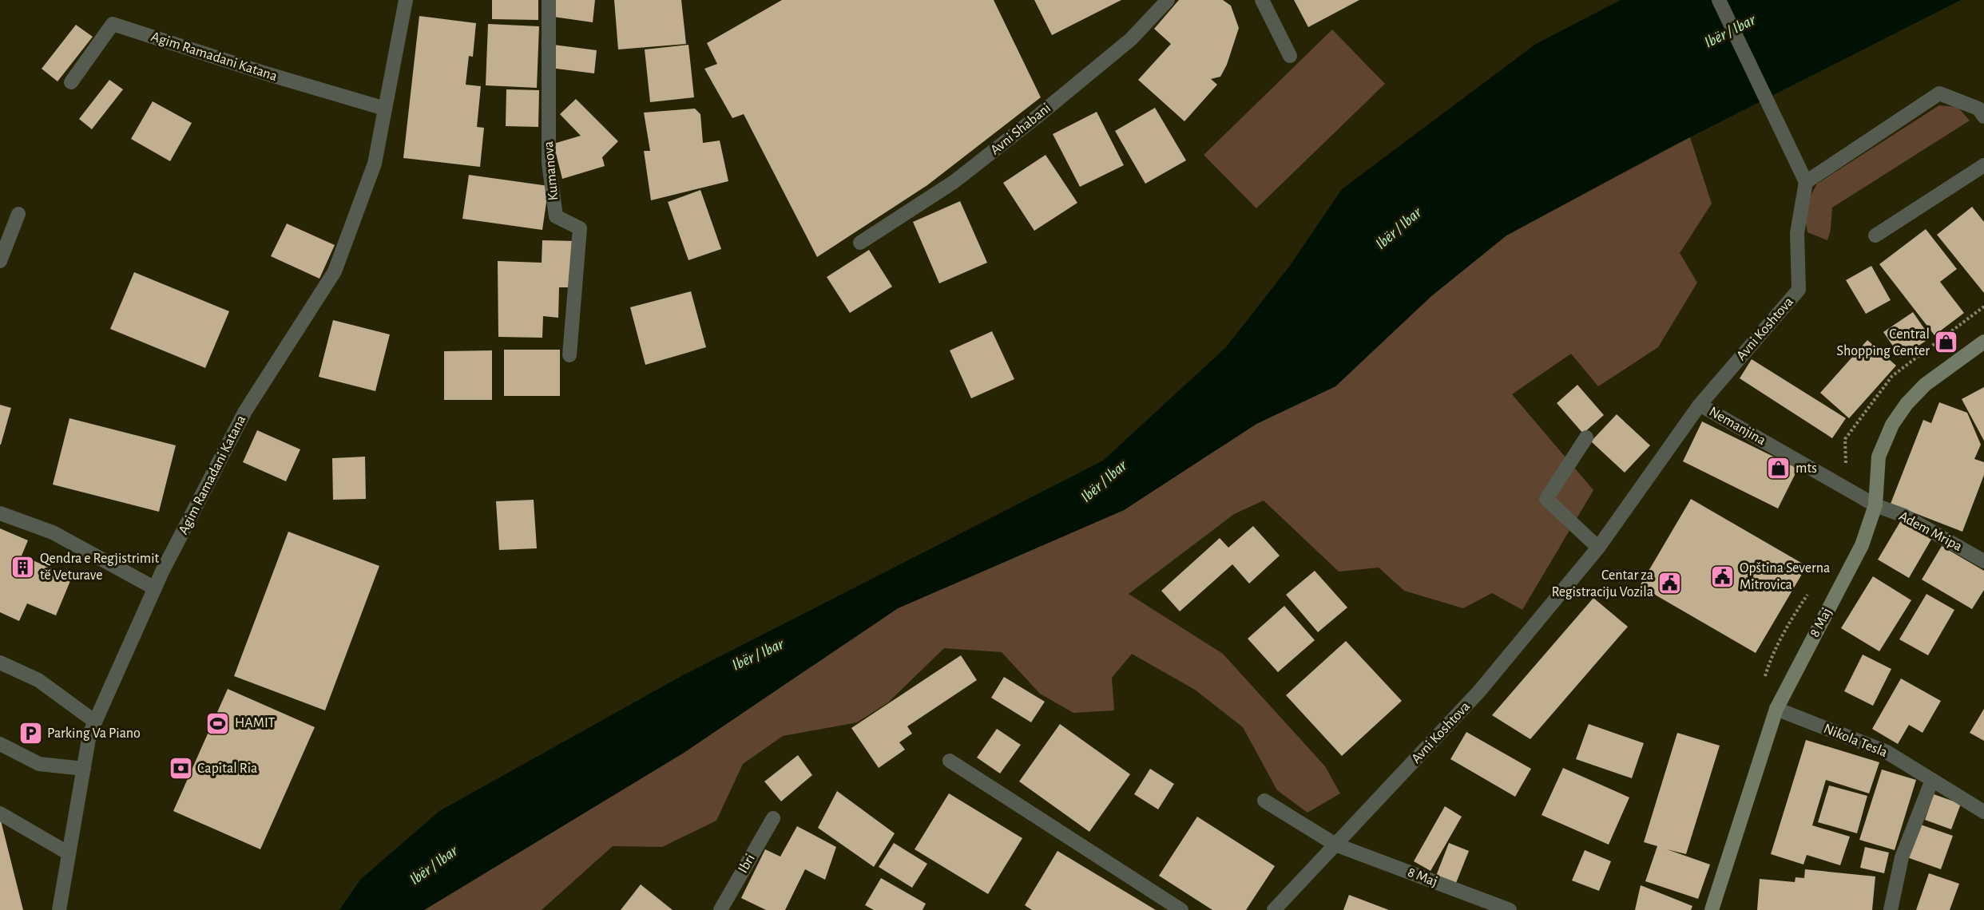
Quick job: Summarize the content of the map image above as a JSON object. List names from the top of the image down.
{
  "streets": {
    "main road": ["8 Maj"],
    "street": [
      "Agim Ramadani Katana",
      "Avni Shabani",
      "Kumanova",
      "Avni Koshtova",
      "Nemanjina",
      "Adem Mripa",
      "Nikola Tesla",
      "Ibri"
    ]
  },
  "crossings": [
    ["Avni Koshtova", "Nemanjina"],
    ["Avni Koshtova", "8 Maj"],
    ["Nemanjina", "Adem Mripa"],
    ["Nemanjina", "8 Maj"],
    ["Adem Mripa", "8 Maj"],
    ["8 Maj", "Nikola Tesla"]
  ],
  "water": ["Ibër / Ibar"],
  "places": {
    "shop": ["Central Shopping Center", "mts"],
    "building": ["Qendra e Regjistrimit të Veturave"],
    "public building": ["Opština Severna Mitrovica", "Centar za Registraciju Vozila"],
    "sports": ["HAMIT"],
    "parking": ["Parking Va Piano"],
    "bank": ["Capital Ria"]
  }
}
